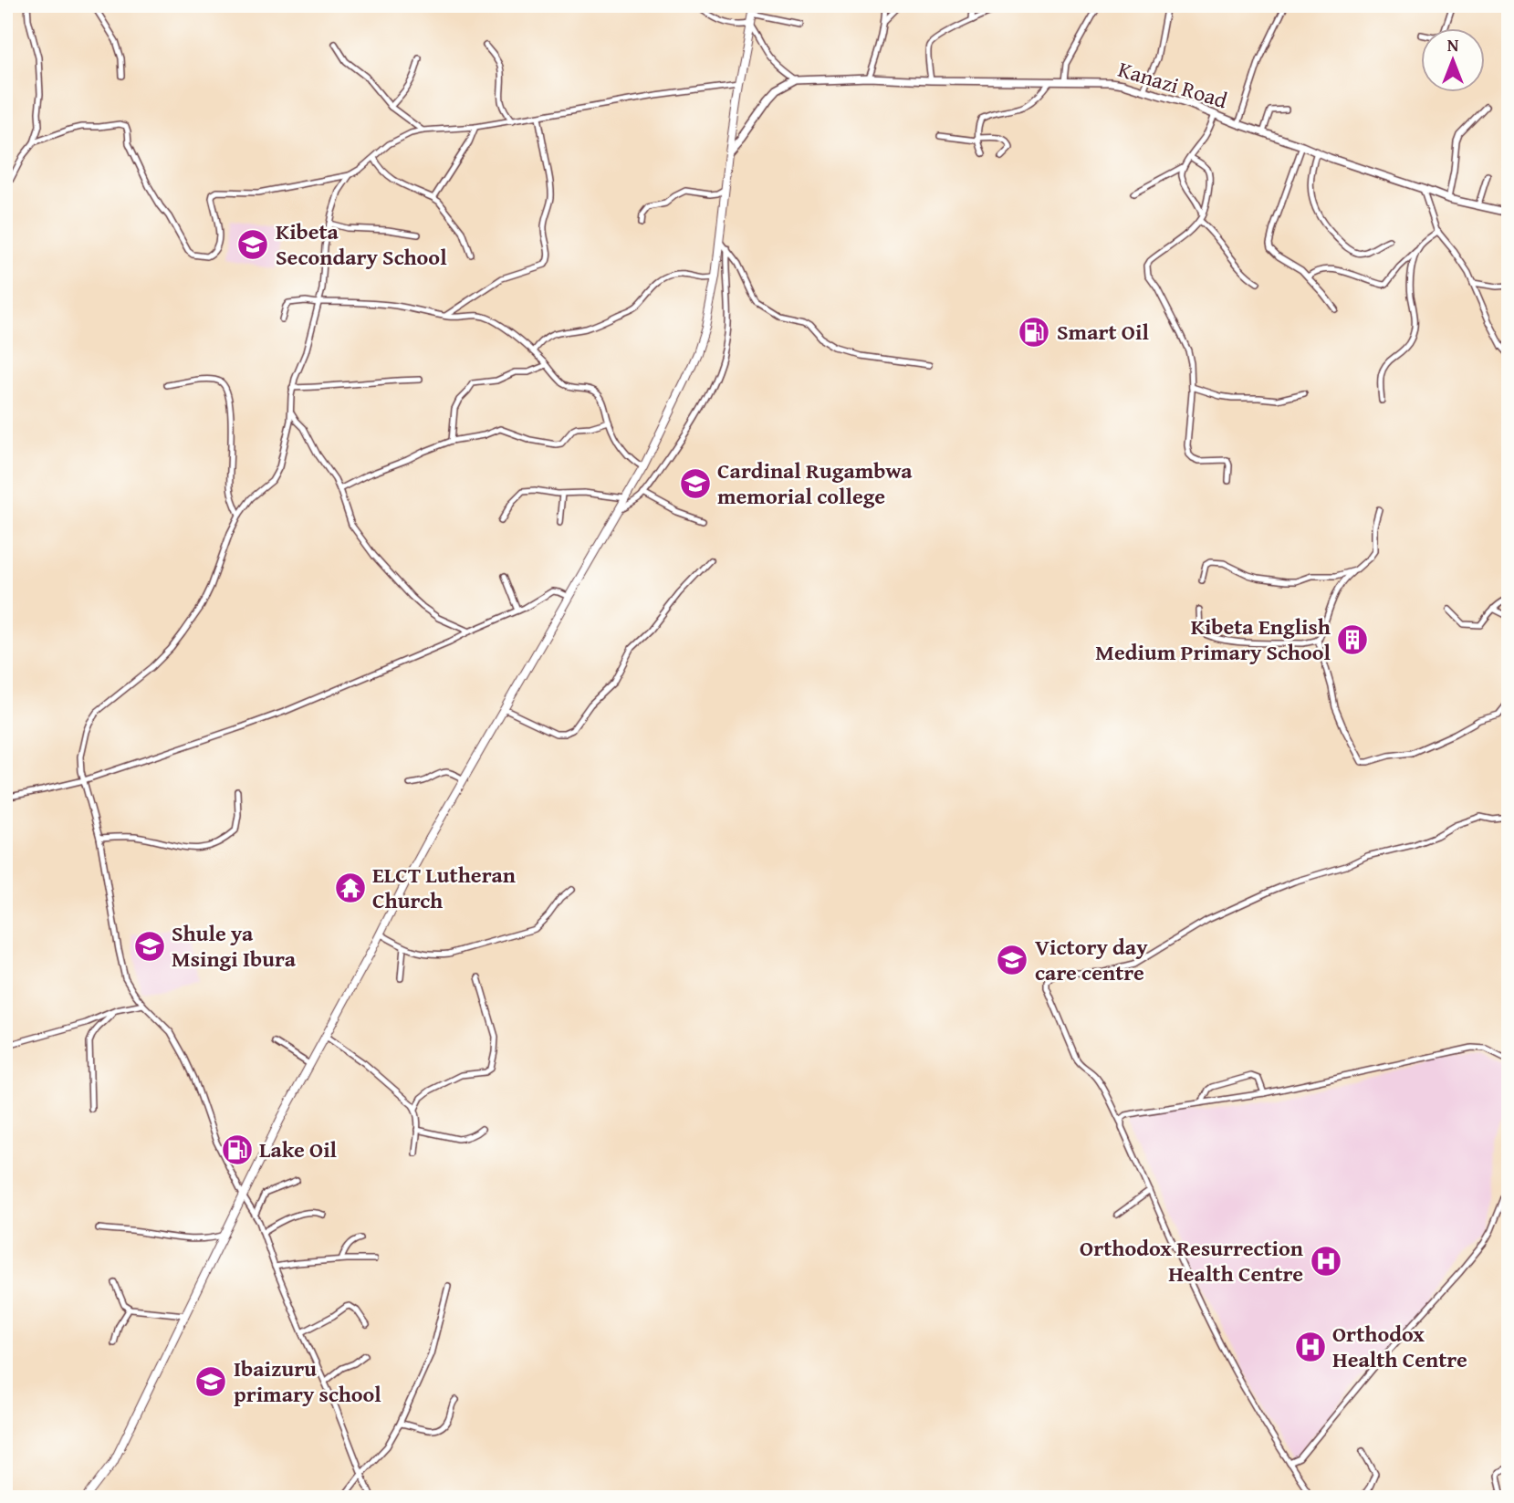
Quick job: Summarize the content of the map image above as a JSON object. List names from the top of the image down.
{
  "streets": {
    "main road": ["Kanazi Road"]
  },
  "places": {
    "school or university": [
      "Kibeta Secondary School",
      "Cardinal Rugambwa memorial college",
      "Shule ya Msingi Ibura",
      "Victory day care centre",
      "Ibaizuru primary school"
    ],
    "fuel station": ["Smart Oil", "Lake Oil"],
    "building": ["Kibeta English Medium Primary School"],
    "temple": ["ELCT Lutheran Church"],
    "hospital": ["Orthodox Resurrection Health Centre", "Orthodox Health Centre"]
  },
  "north": "top"
}
